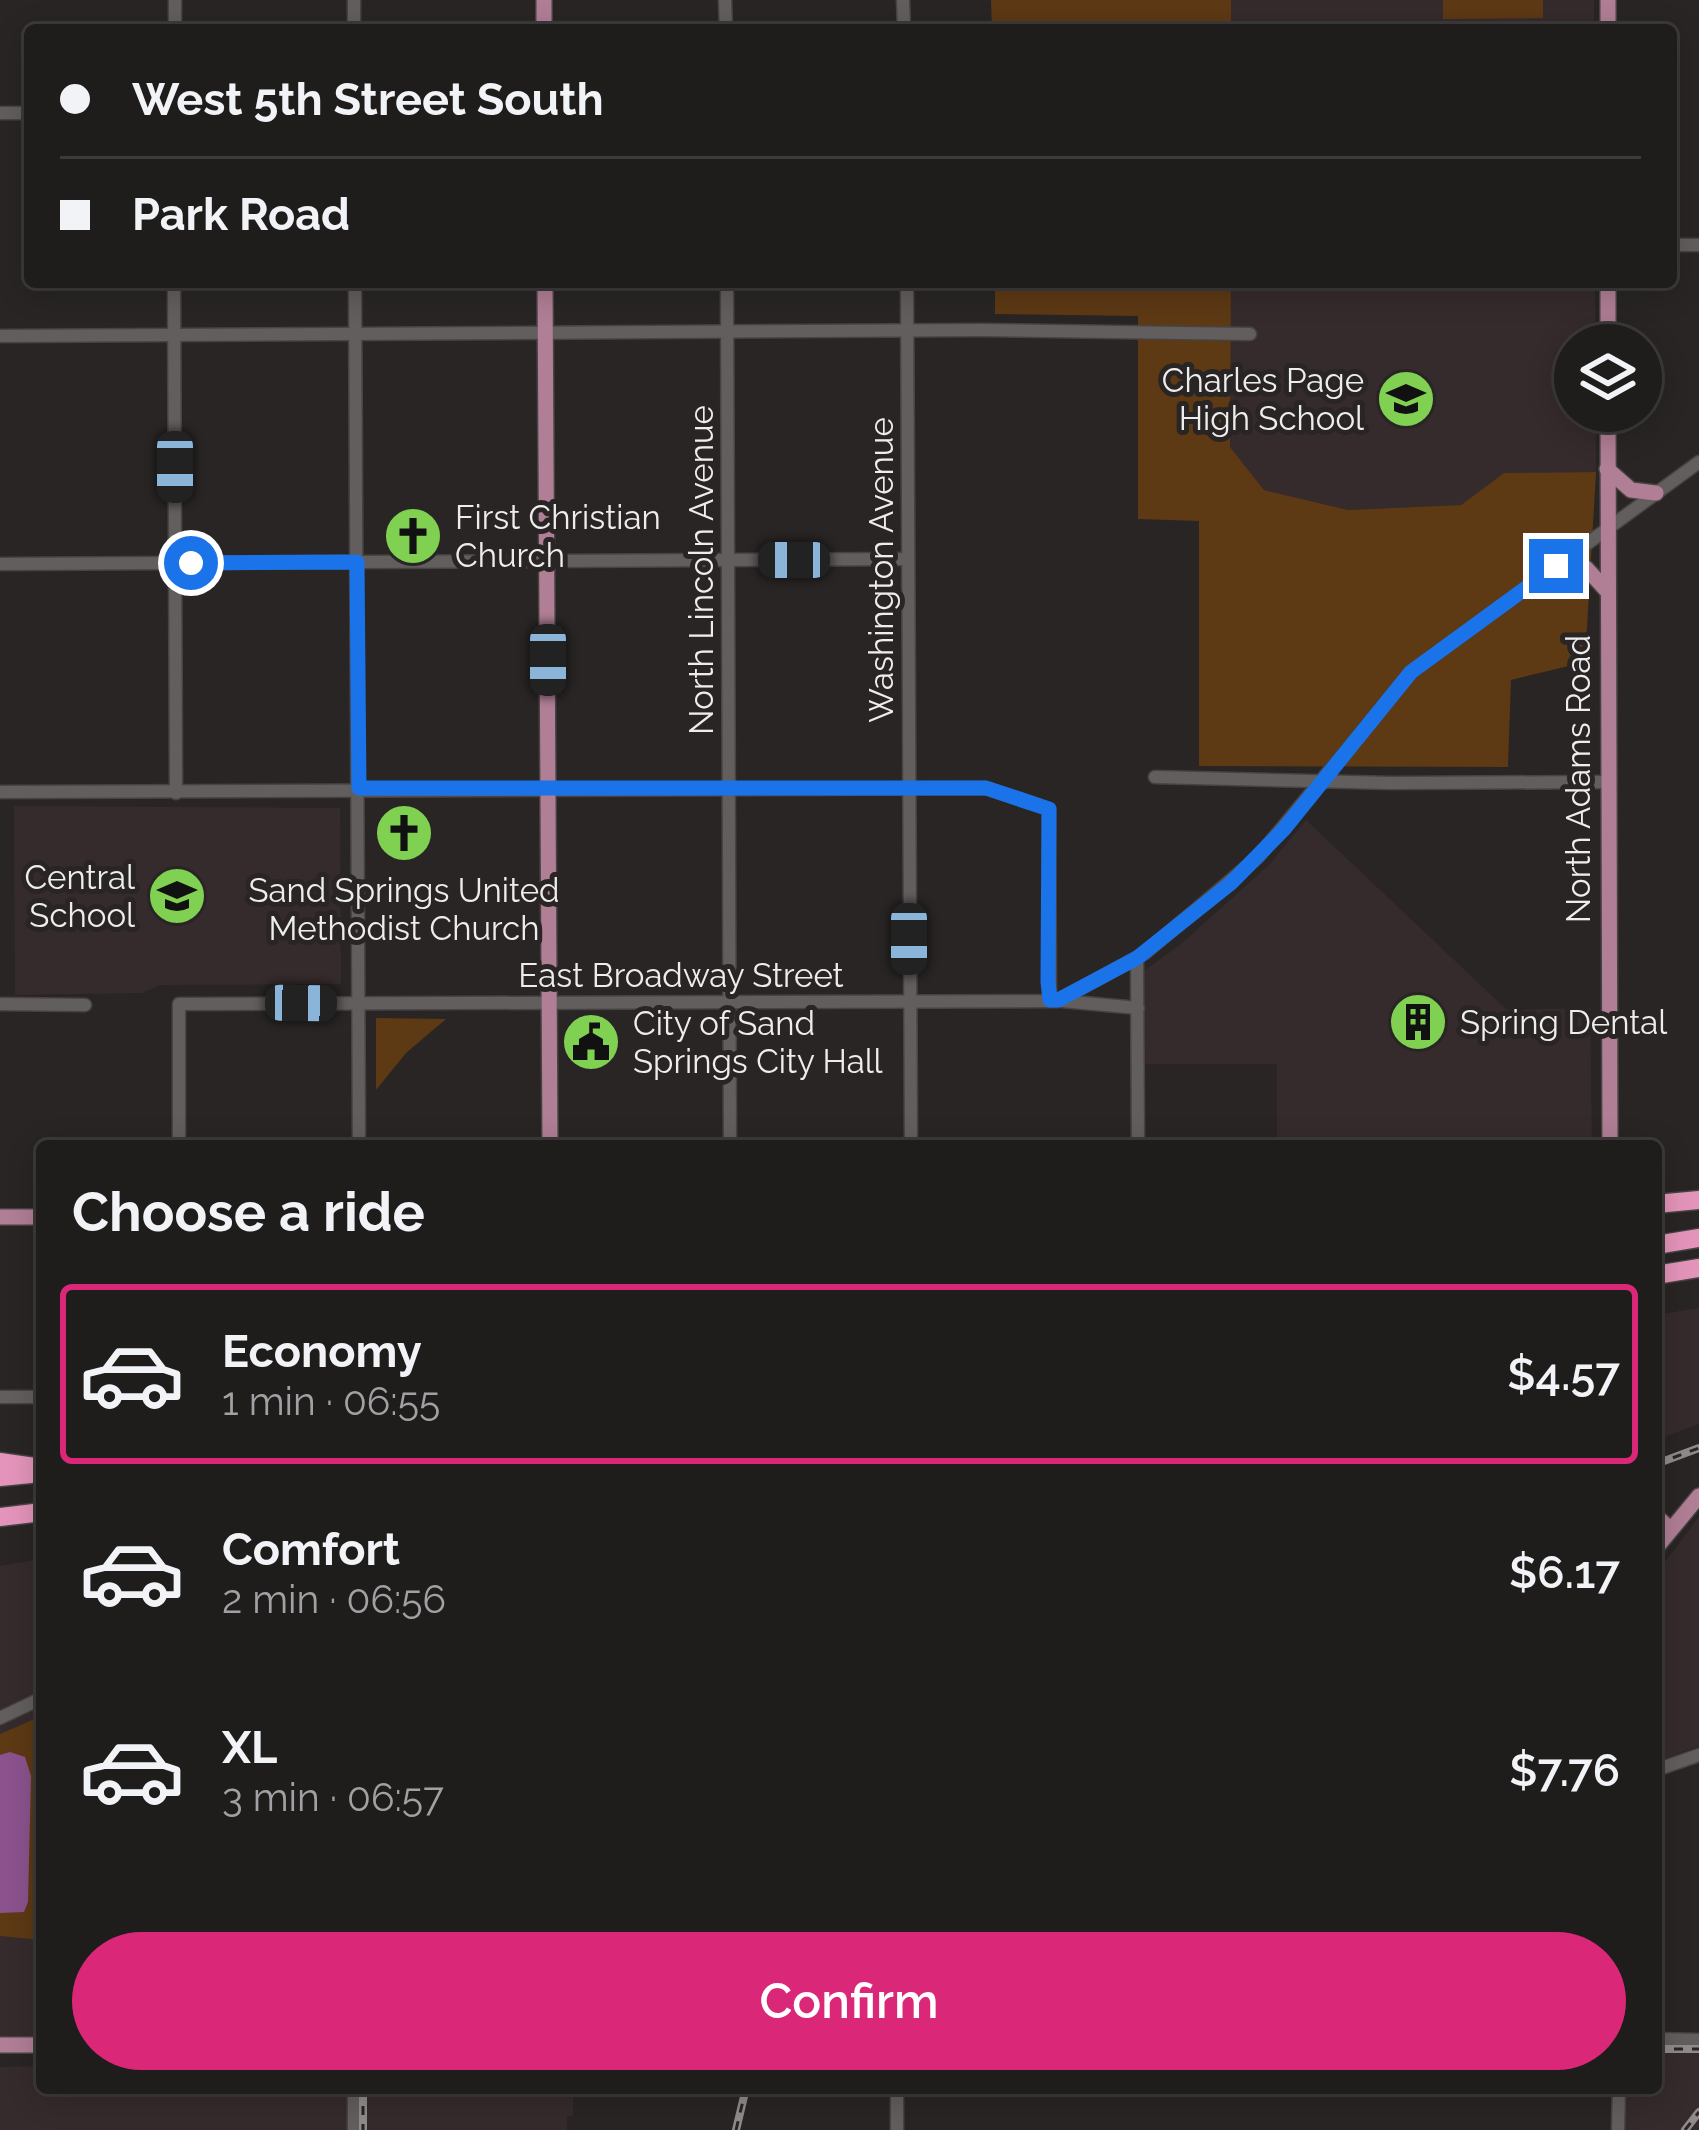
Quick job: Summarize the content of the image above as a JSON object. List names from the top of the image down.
{
  "streets": {
    "main road": ["North Adams Road"],
    "street": ["North Lincoln Avenue", "Washington Avenue", "East Broadway Street"]
  },
  "crossings": [
    ["North Lincoln Avenue", "East Broadway Street"],
    ["Washington Avenue", "East Broadway Street"],
    ["North Adams Road", "East Broadway Street"]
  ],
  "places": {
    "school or university": ["Charles Page High School", "Central School"],
    "church": ["First Christian Church", "Sand Springs United Methodist Church"],
    "building": ["Spring Dental"],
    "public building": ["City of Sand Springs City Hall"]
  },
  "page": {
    "banner": ["West 5th Street South", "Park Road"],
    "heading": "Choose a ride",
    "list": [
      {
        "name": "Economy",
        "note": "1 min · 06:55",
        "value": "$4.57"
      },
      {
        "name": "Comfort",
        "note": "2 min · 06:56",
        "value": "$6.17"
      },
      {
        "name": "XL",
        "note": "3 min · 06:57",
        "value": "$7.76"
      }
    ],
    "buttons": "Confirm"
  }
}
